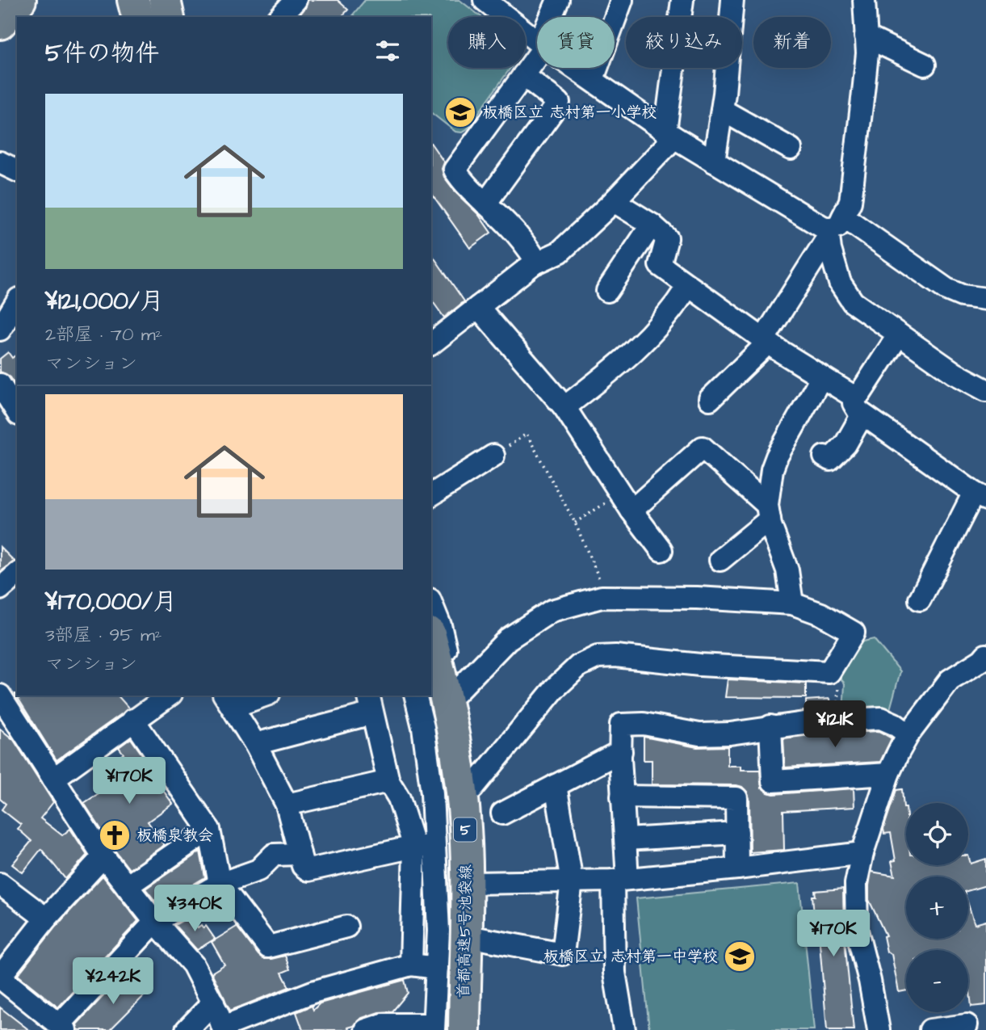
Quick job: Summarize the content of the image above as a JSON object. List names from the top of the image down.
{
  "streets": {
    "highway": ["5", "首都高速5号池袋線"]
  },
  "places": {
    "school or university": ["板橋区立 志村第一小学校", "板橋区立 志村第一中学校"],
    "church": ["板橋泉教会"]
  },
  "page": {
    "chip": [
      "購入",
      "賃貸",
      "絞り込み",
      "新着"
    ],
    "heading": "5件の物件",
    "list": [
      {
        "name": "¥121,000/月",
        "note": "2部屋 · 70 m² · マンション"
      },
      {
        "name": "¥170,000/月",
        "note": "3部屋 · 95 m² · マンション"
      }
    ],
    "price": [
      "¥121K",
      "¥170K",
      "¥340K",
      "¥170K",
      "¥242K"
    ],
    "map_buttons": ["+", "−"]
  }
}
